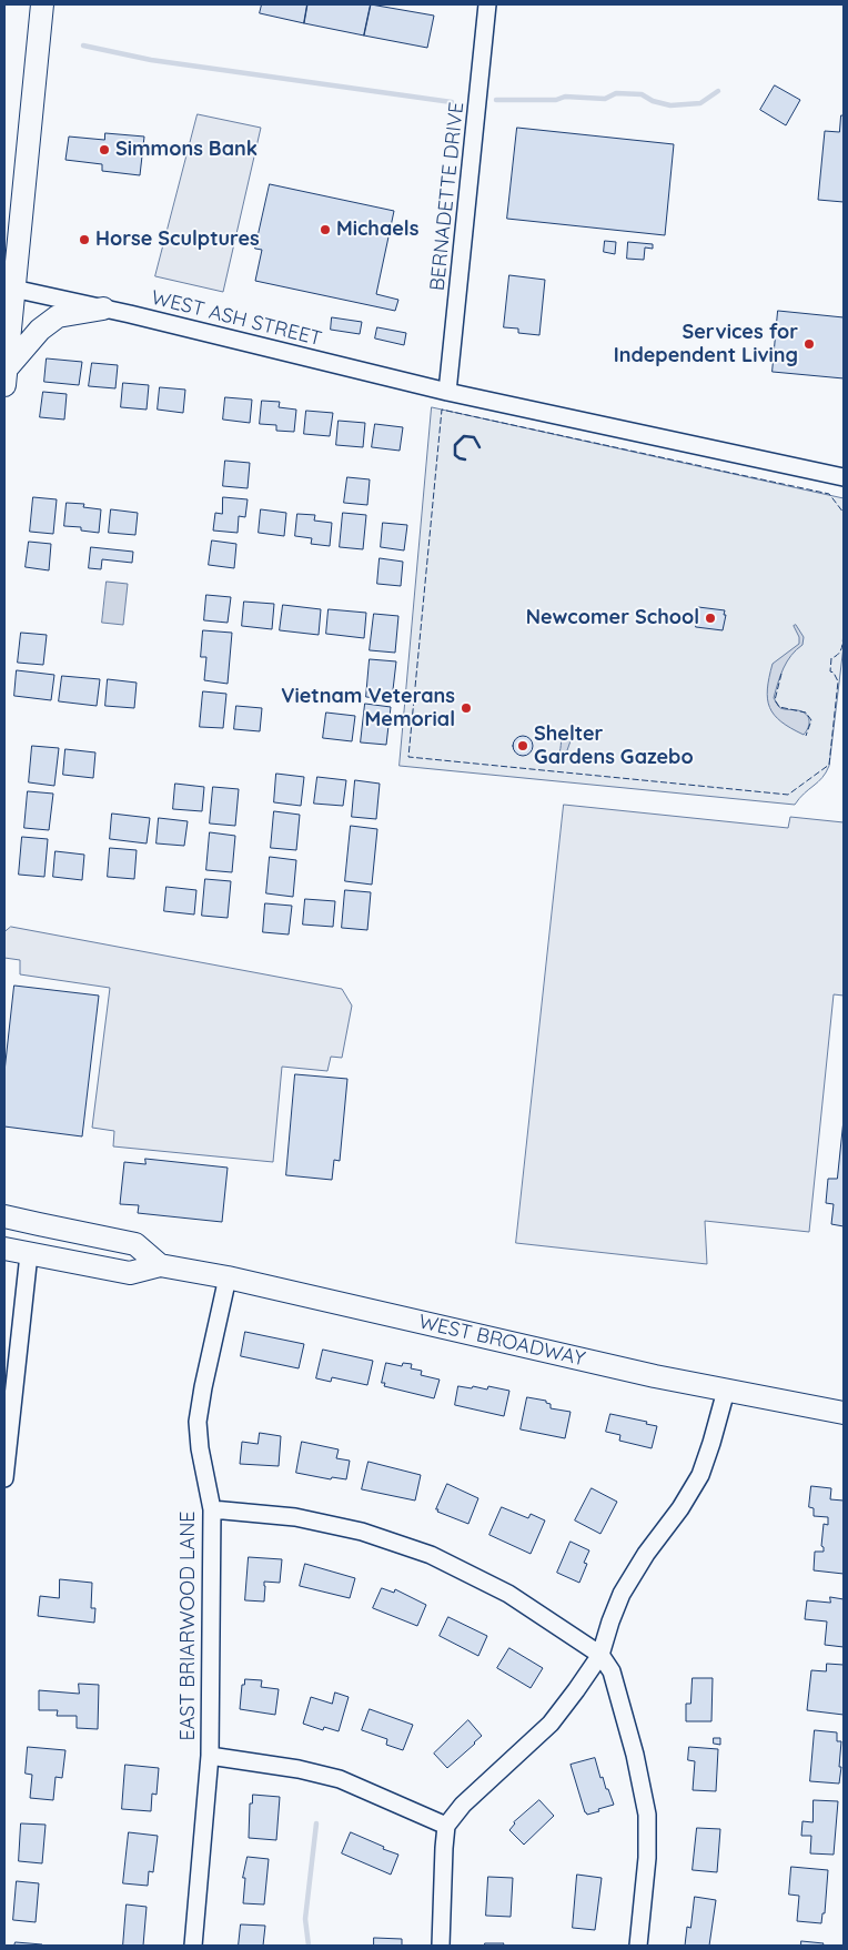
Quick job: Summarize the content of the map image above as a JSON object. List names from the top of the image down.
{
  "streets": {
    "main road": ["WEST BROADWAY"],
    "street": ["BERNADETTE DRIVE", "WEST ASH STREET", "EAST BRIARWOOD LANE"]
  },
  "crossings": [
    ["BERNADETTE DRIVE", "WEST ASH STREET"],
    ["WEST BROADWAY", "EAST BRIARWOOD LANE"]
  ],
  "places": [
    "Simmons Bank",
    "Michaels",
    "Horse Sculptures",
    "Services for Independent Living",
    "Newcomer School",
    "Vietnam Veterans Memorial",
    "Shelter Gardens Gazebo"
  ]
}
